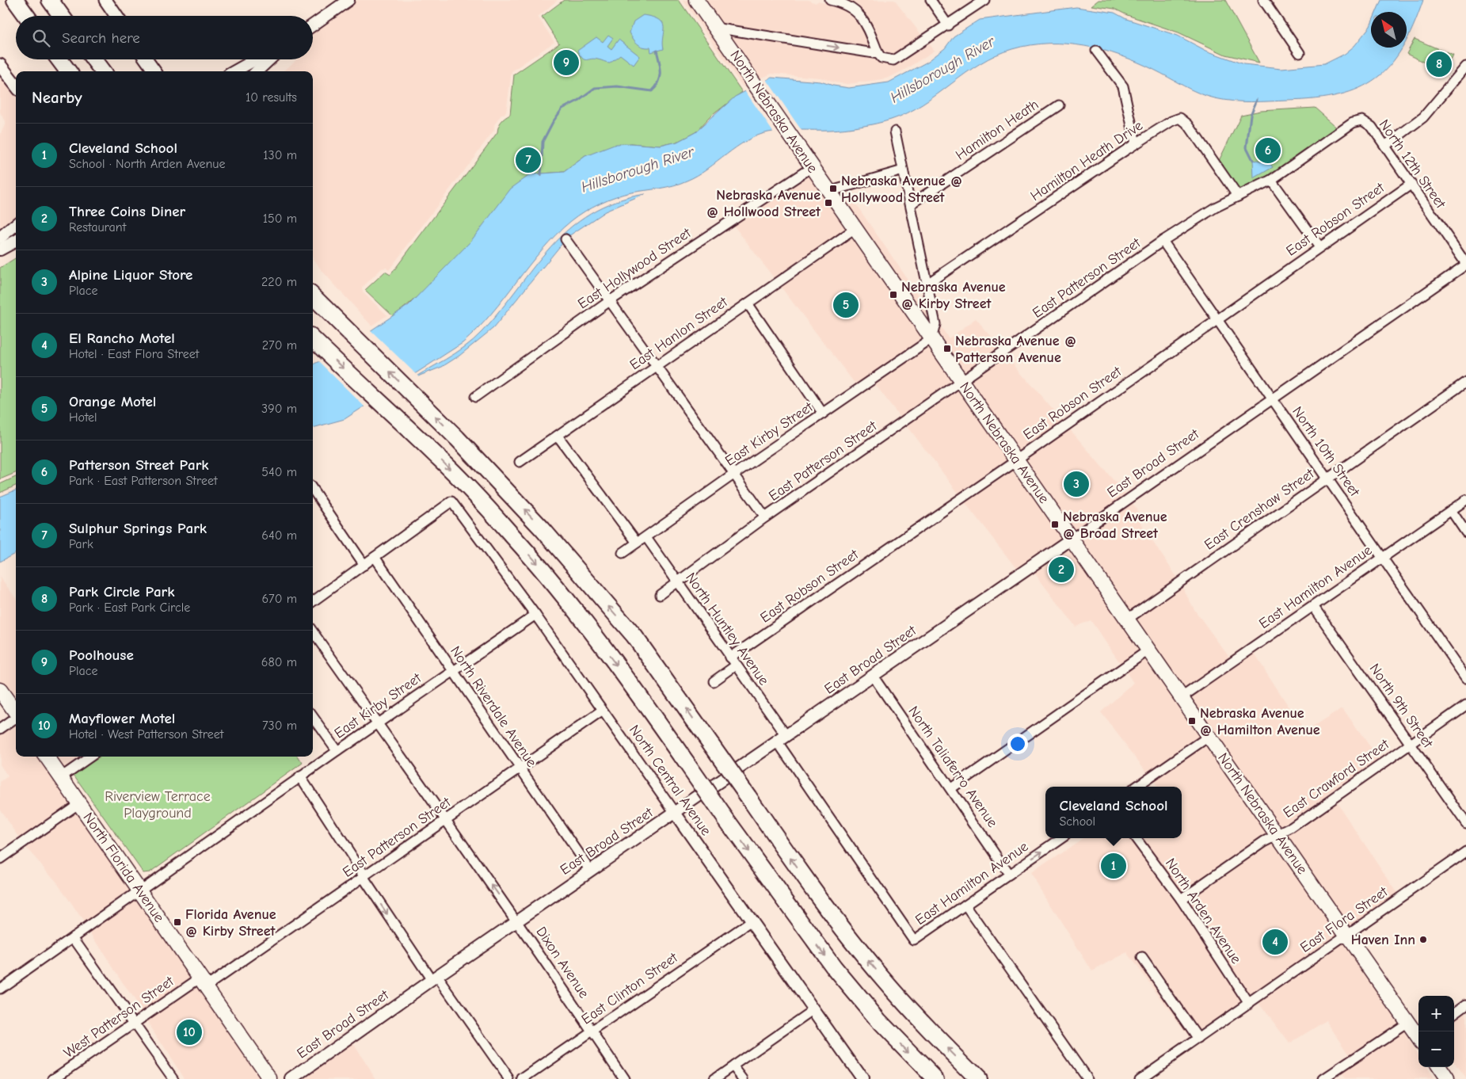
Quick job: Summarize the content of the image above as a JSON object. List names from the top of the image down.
{
  "streets": {
    "main road": ["North Nebraska Avenue", "North Florida Avenue"],
    "street": [
      "Hamilton Heath",
      "Hamilton Heath Drive",
      "North 12th Street",
      "East Robson Street",
      "East Hollywood Street",
      "East Patterson Street",
      "East Hanlon Street",
      "East Kirby Street",
      "North 10th Street",
      "East Broad Street",
      "East Crenshaw Street",
      "East Hamilton Avenue",
      "North Huntley Avenue",
      "North 9th Street",
      "North Riverdale Avenue",
      "North Taliaferro Avenue",
      "East Crawford Street",
      "North Central Avenue",
      "North Arden Avenue",
      "East Flora Street",
      "Dixon Avenue",
      "East Clinton Street",
      "West Patterson Street"
    ]
  },
  "crossings": [
    ["North Nebraska Avenue", "East Robson Street"],
    ["North Nebraska Avenue", "East Hollywood Street"],
    ["North Nebraska Avenue", "East Patterson Street"],
    ["North Nebraska Avenue", "East Hanlon Street"],
    ["North Nebraska Avenue", "East Kirby Street"],
    ["North Nebraska Avenue", "East Broad Street"],
    ["North Nebraska Avenue", "East Crenshaw Street"],
    ["North Nebraska Avenue", "East Hamilton Avenue"],
    ["North Nebraska Avenue", "East Crawford Street"],
    ["North Nebraska Avenue", "East Flora Street"],
    ["Hamilton Heath Drive", "East Patterson Street"],
    ["North 12th Street", "East Robson Street"],
    ["North 12th Street", "East Patterson Street"],
    ["North 12th Street", "East Broad Street"],
    ["East Robson Street", "North 10th Street"],
    ["East Robson Street", "North Huntley Avenue"],
    ["East Patterson Street", "North 10th Street"],
    ["East Patterson Street", "North Huntley Avenue"],
    ["East Patterson Street", "North Riverdale Avenue"],
    ["East Patterson Street", "North Central Avenue"],
    ["East Patterson Street", "North Florida Avenue"],
    ["East Patterson Street", "Dixon Avenue"],
    ["East Patterson Street", "West Patterson Street"],
    ["East Kirby Street", "North Huntley Avenue"],
    ["East Kirby Street", "North Riverdale Avenue"],
    ["East Kirby Street", "North Central Avenue"],
    ["East Kirby Street", "North Florida Avenue"],
    ["East Kirby Street", "Dixon Avenue"],
    ["North 10th Street", "East Broad Street"],
    ["North 10th Street", "East Crenshaw Street"],
    ["North 10th Street", "East Hamilton Avenue"],
    ["East Broad Street", "North Huntley Avenue"],
    ["East Broad Street", "North Riverdale Avenue"],
    ["East Broad Street", "North Taliaferro Avenue"],
    ["East Broad Street", "North Central Avenue"],
    ["East Broad Street", "Dixon Avenue"],
    ["East Hamilton Avenue", "North Huntley Avenue"],
    ["East Hamilton Avenue", "North 9th Street"],
    ["East Hamilton Avenue", "North Taliaferro Avenue"],
    ["North 9th Street", "East Crawford Street"],
    ["North Riverdale Avenue", "North Central Avenue"],
    ["East Crawford Street", "North Arden Avenue"],
    ["North Central Avenue", "East Clinton Street"],
    ["North Florida Avenue", "West Patterson Street"],
    ["North Arden Avenue", "East Flora Street"],
    ["Dixon Avenue", "East Clinton Street"]
  ],
  "water": ["Hillsborough River"],
  "parks": ["Riverview Terrace Playground"],
  "places": {
    "transit": [
      "Nebraska Avenue @ Hollywood Street",
      "Nebraska Avenue @ Hollwood Street",
      "Nebraska Avenue @ Kirby Street",
      "Nebraska Avenue @ Patterson Avenue",
      "Nebraska Avenue @ Broad Street",
      "Nebraska Avenue @ Hamilton Avenue",
      "Florida Avenue @ Kirby Street"
    ],
    "other": ["Haven Inn"]
  },
  "north": "top left",
  "page": {
    "search": "Search here",
    "pins": [
      "9",
      "8",
      "6",
      "7",
      "5",
      "3",
      "2",
      "1",
      "4",
      "10"
    ],
    "heading": ["Nearby", "10 results"],
    "list": [
      {
        "mark": "1",
        "name": "Cleveland School",
        "note": "School · North Arden Avenue",
        "value": "130 m"
      },
      {
        "mark": "2",
        "name": "Three Coins Diner",
        "note": "Restaurant",
        "value": "150 m"
      },
      {
        "mark": "3",
        "name": "Alpine Liquor Store",
        "note": "Place",
        "value": "220 m"
      },
      {
        "mark": "4",
        "name": "El Rancho Motel",
        "note": "Hotel · East Flora Street",
        "value": "270 m"
      },
      {
        "mark": "5",
        "name": "Orange Motel",
        "note": "Hotel",
        "value": "390 m"
      },
      {
        "mark": "6",
        "name": "Patterson Street Park",
        "note": "Park · East Patterson Street",
        "value": "540 m"
      },
      {
        "mark": "7",
        "name": "Sulphur Springs Park",
        "note": "Park",
        "value": "640 m"
      },
      {
        "mark": "8",
        "name": "Park Circle Park",
        "note": "Park · East Park Circle",
        "value": "670 m"
      },
      {
        "mark": "9",
        "name": "Poolhouse",
        "note": "Place",
        "value": "680 m"
      },
      {
        "mark": "10",
        "name": "Mayflower Motel",
        "note": "Hotel · West Patterson Street",
        "value": "730 m"
      }
    ],
    "popup": ["Cleveland School", "School"],
    "map_buttons": ["+", "−"]
  }
}
